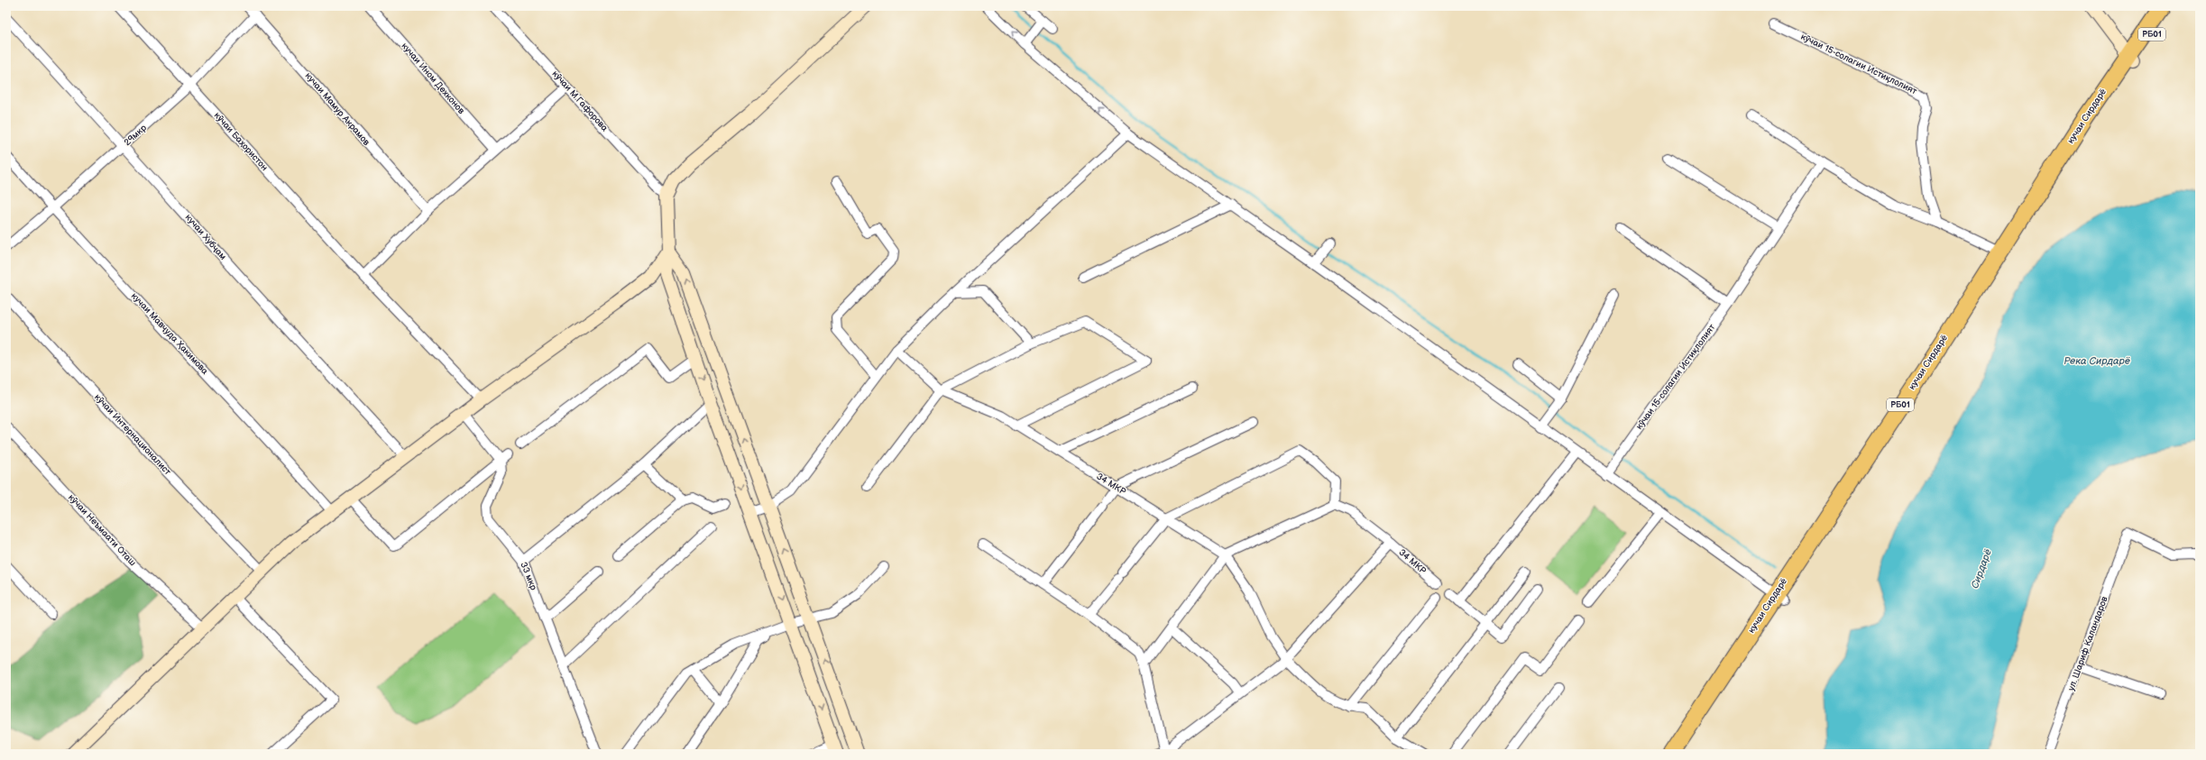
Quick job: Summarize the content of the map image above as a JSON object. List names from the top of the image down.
{
  "streets": {
    "highway": ["РБ01", "кучаи Сирдарё"],
    "street": [
      "кӯчаи 15-солагии Истиқлолият",
      "кучаи Ином Дехконов",
      "кӯчаи М.Гафорова",
      "кучаи Мамур Акрамов",
      "29мкр",
      "кӯчаи Баҳористон",
      "кучаи Хубҷам",
      "кучаи Мавҷуда Ҳакимова",
      "кӯчаи Интернационалист",
      "34 МКР",
      "кӯчаи Неъмаати Оташ",
      "33 мкр",
      "ул. Шариф Каландаров"
    ]
  },
  "crossings": [
    ["РБ01", "кучаи Сирдарё"],
    ["кучаи Мамур Акрамов", "29мкр"],
    ["29мкр", "кӯчаи Баҳористон"],
    ["29мкр", "кучаи Хубҷам"],
    ["29мкр", "кучаи Мавҷуда Ҳакимова"]
  ],
  "water": ["Река Сирдарё", "Сирдарё"]
}
